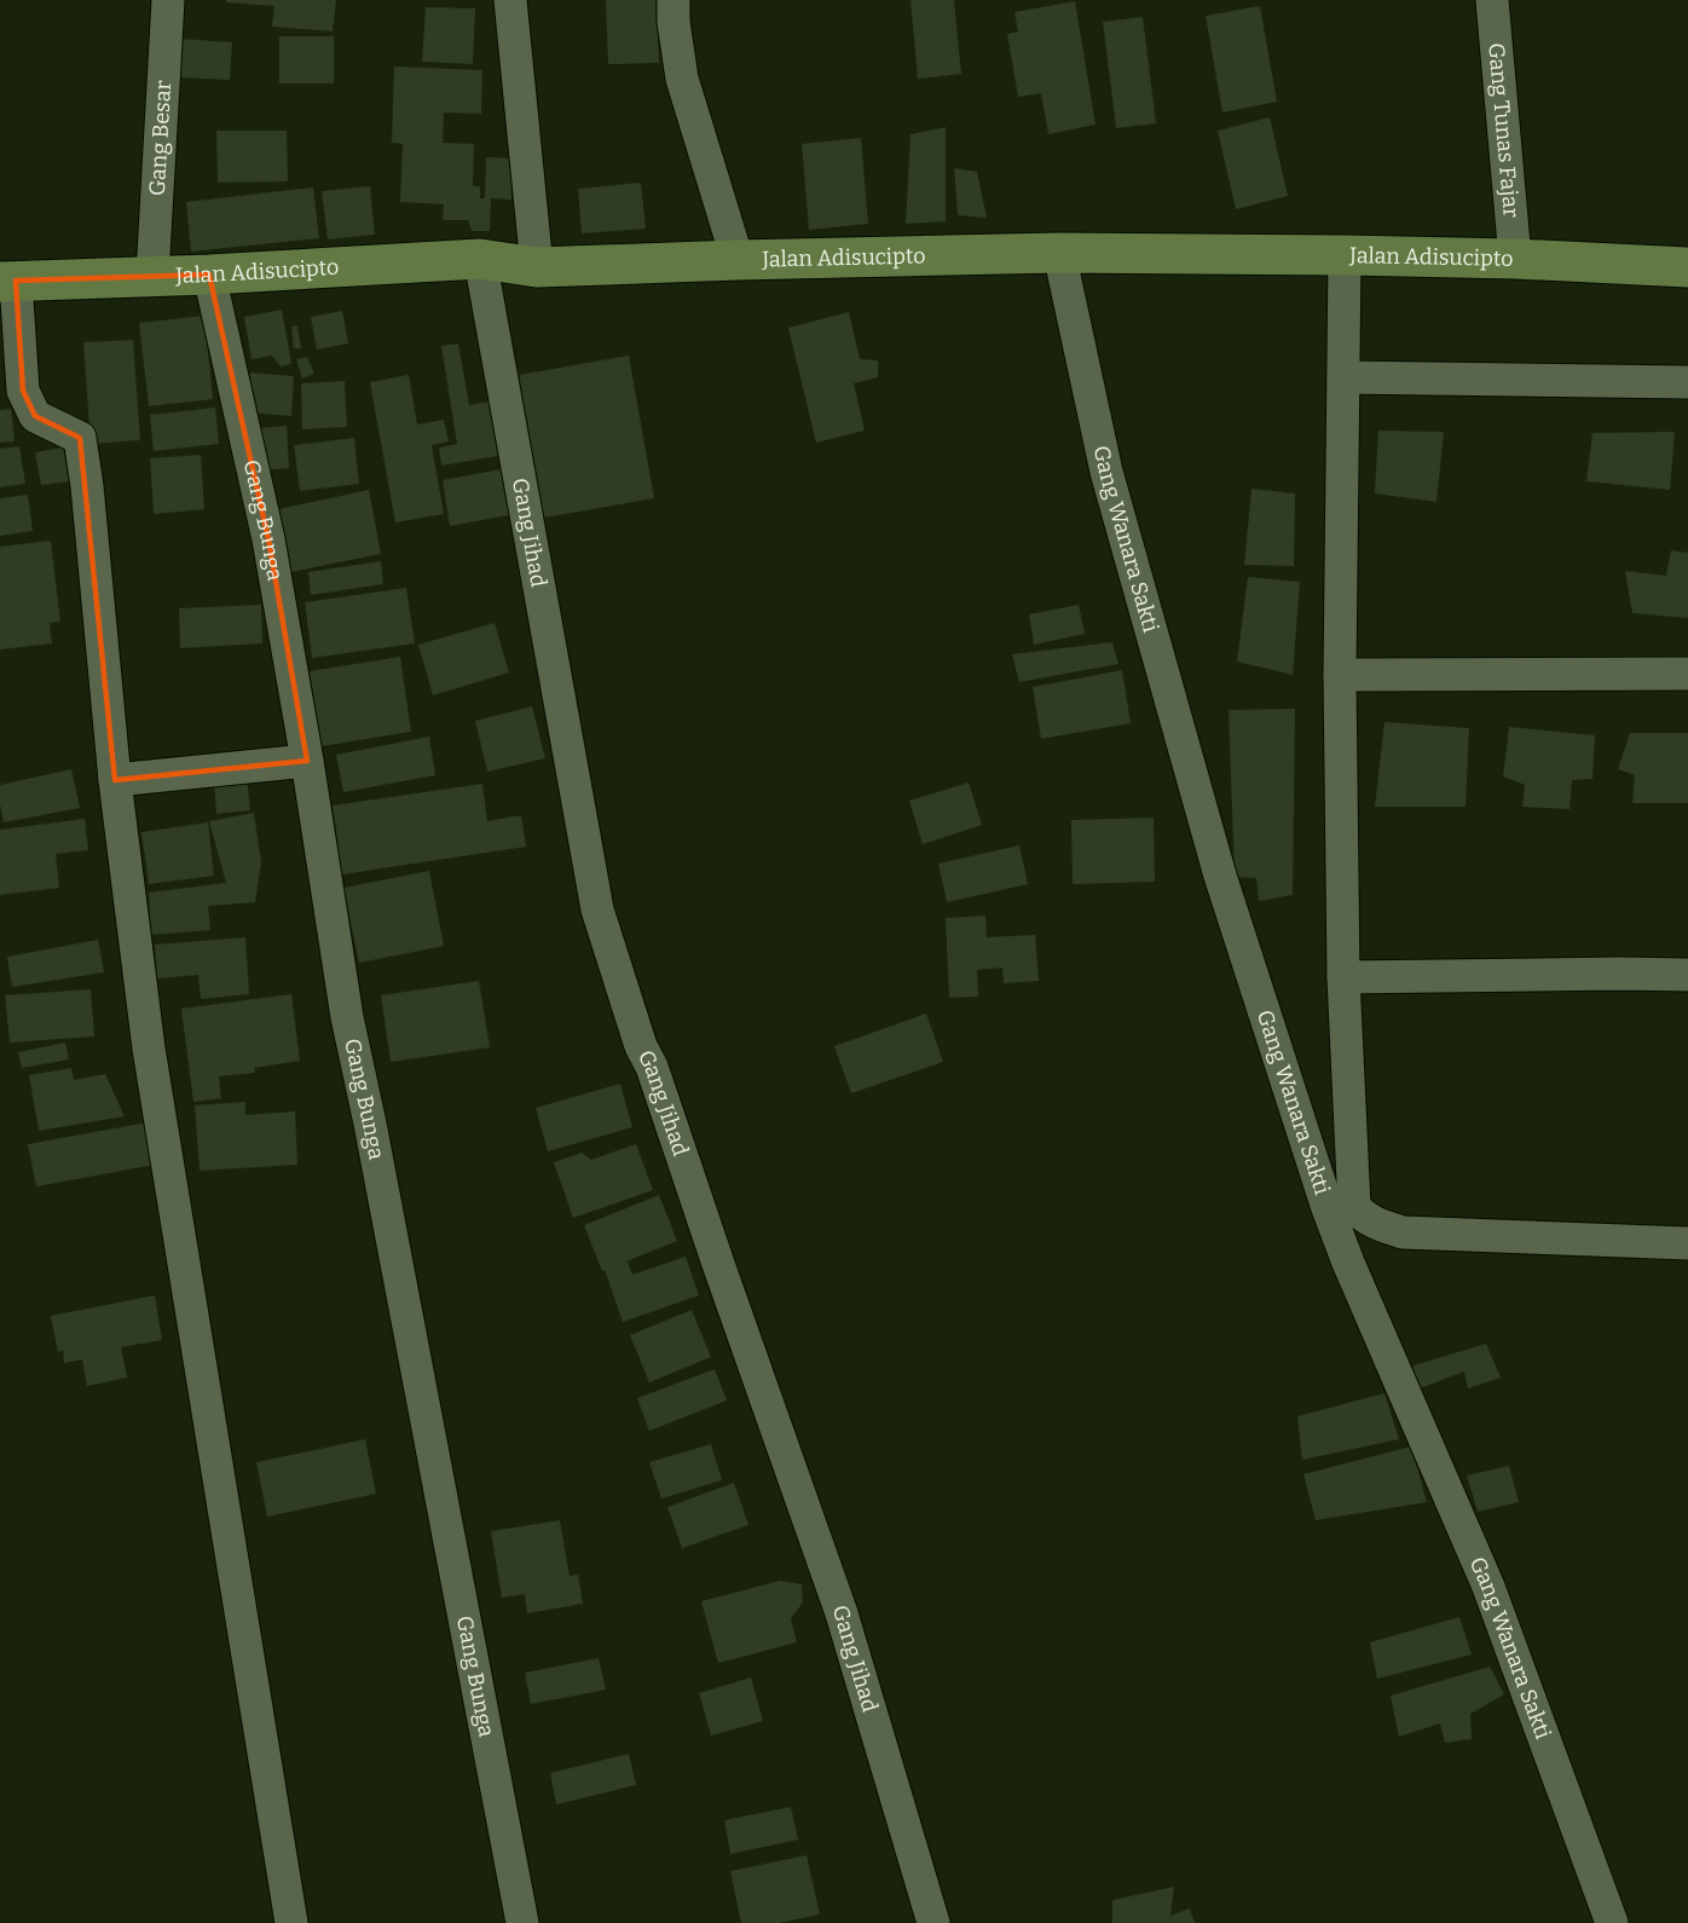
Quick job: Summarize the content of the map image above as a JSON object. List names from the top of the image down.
{
  "streets": {
    "main road": ["Jalan Adisucipto"],
    "street": [
      "Gang Tunas Fajar",
      "Gang Besar",
      "Gang Bunga",
      "Gang Jihad",
      "Gang Wanara Sakti"
    ]
  },
  "crossings": [
    ["Gang Tunas Fajar", "Jalan Adisucipto"],
    ["Gang Besar", "Jalan Adisucipto"],
    ["Jalan Adisucipto", "Gang Bunga"],
    ["Jalan Adisucipto", "Gang Jihad"],
    ["Jalan Adisucipto", "Gang Wanara Sakti"]
  ]
}
